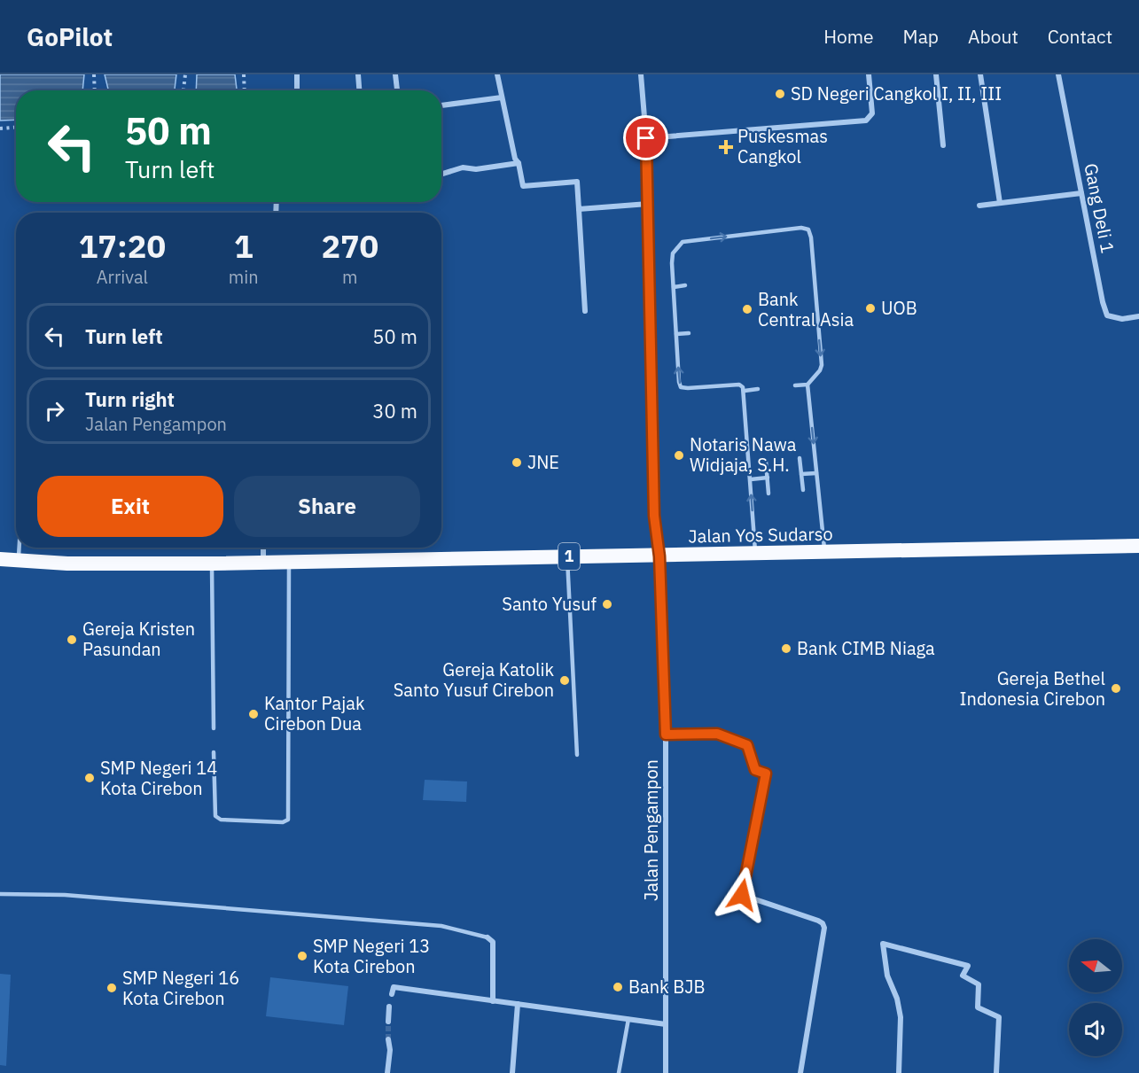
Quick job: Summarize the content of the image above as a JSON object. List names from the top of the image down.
{
  "streets": {
    "highway": ["Jalan Yos Sudarso", "1"],
    "street": ["Gang Deli 1", "Jalan Pengampon"]
  },
  "crossings": [
    ["Jalan Yos Sudarso", "Jalan Pengampon"]
  ],
  "places": {
    "other": [
      "SD Negeri Cangkol I, II, III",
      "UOB",
      "Bank Central Asia",
      "Notaris Nawa Widjaja, S.H.",
      "JNE",
      "Santo Yusuf",
      "Gereja Kristen Pasundan",
      "Bank CIMB Niaga",
      "Gereja Katolik Santo Yusuf Cirebon",
      "Gereja Bethel Indonesia Cirebon",
      "Kantor Pajak Cirebon Dua",
      "SMP Negeri 14 Kota Cirebon",
      "SMP Negeri 13 Kota Cirebon",
      "Bank BJB",
      "SMP Negeri 16 Kota Cirebon"
    ],
    "health": ["Puskesmas Cangkol"]
  },
  "north": "left",
  "page": {
    "header": "GoPilot",
    "nav": [
      "Home",
      "Map",
      "About",
      "Contact"
    ],
    "turn": ["50 m", "Turn left"],
    "eta": [
      "17:20",
      "Arrival",
      "1",
      "min",
      "270",
      "m"
    ],
    "list": [
      {
        "name": "Turn left",
        "value": "50 m"
      },
      {
        "name": "Turn right",
        "note": "Jalan Pengampon",
        "value": "30 m"
      }
    ],
    "buttons": ["Exit", "Share"]
  }
}
